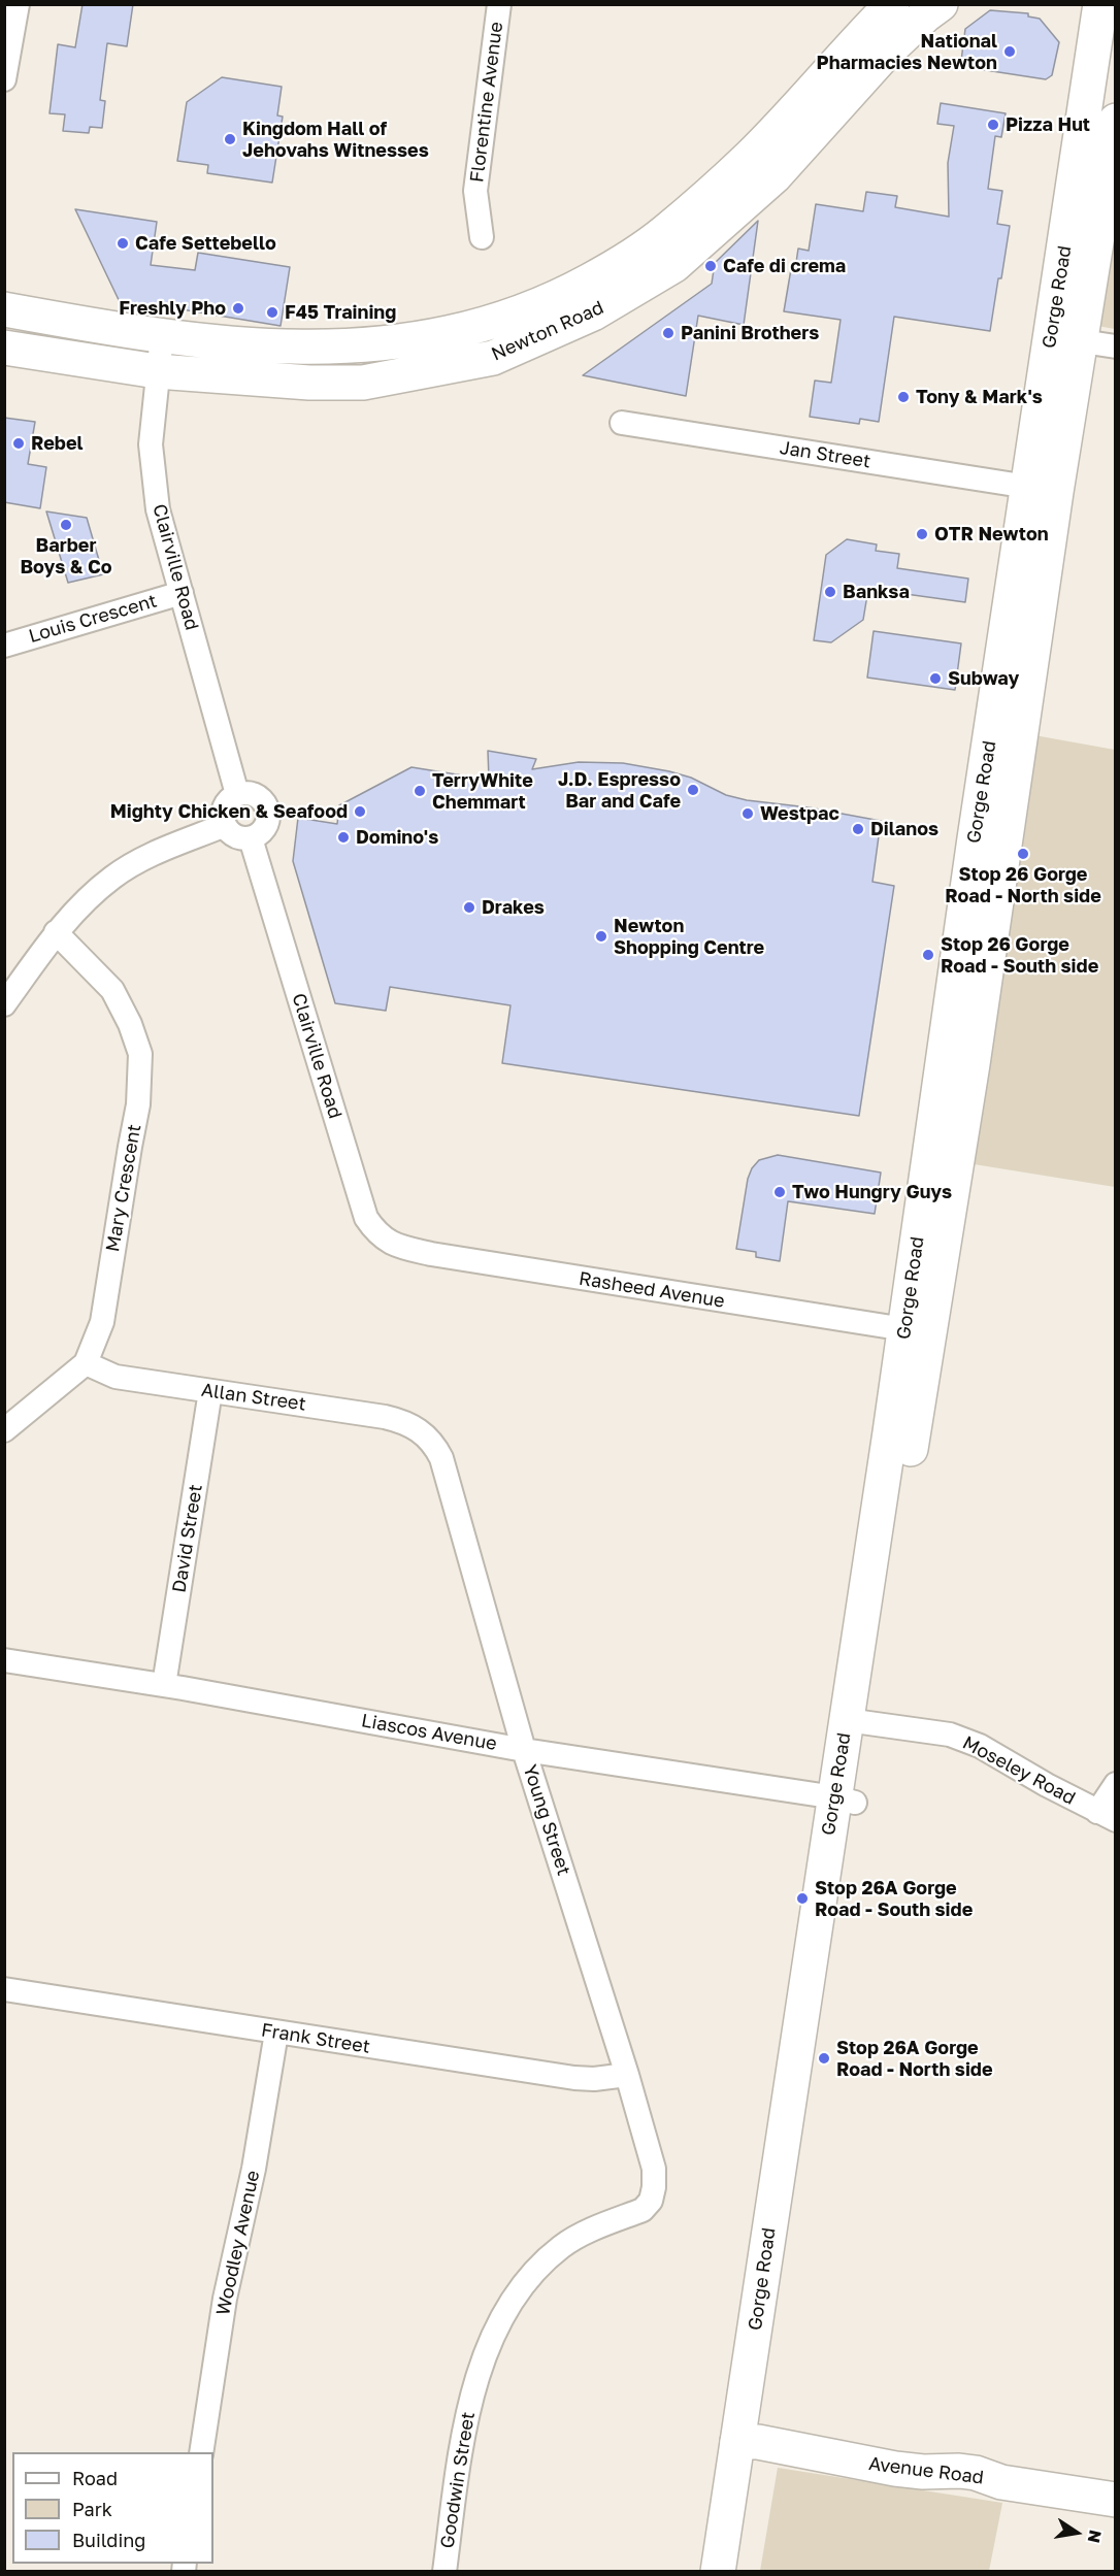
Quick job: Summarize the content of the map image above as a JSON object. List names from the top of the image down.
{
  "streets": {
    "main road": ["Gorge Road", "Newton Road", "Avenue Road"],
    "street": [
      "Florentine Avenue",
      "Jan Street",
      "Clairville Road",
      "Louis Crescent",
      "Mary Crescent",
      "Rasheed Avenue",
      "Allan Street",
      "David Street",
      "Liascos Avenue",
      "Moseley Road",
      "Young Street",
      "Frank Street",
      "Woodley Avenue",
      "Goodwin Street"
    ]
  },
  "crossings": [
    ["Gorge Road", "Jan Street"],
    ["Gorge Road", "Rasheed Avenue"],
    ["Gorge Road", "Liascos Avenue"],
    ["Gorge Road", "Moseley Road"],
    ["Gorge Road", "Avenue Road"],
    ["Newton Road", "Clairville Road"],
    ["Clairville Road", "Louis Crescent"],
    ["Clairville Road", "Rasheed Avenue"],
    ["Mary Crescent", "Allan Street"],
    ["Allan Street", "David Street"],
    ["Allan Street", "Young Street"],
    ["David Street", "Liascos Avenue"],
    ["Liascos Avenue", "Young Street"],
    ["Young Street", "Frank Street"],
    ["Young Street", "Goodwin Street"],
    ["Frank Street", "Woodley Avenue"]
  ],
  "places": [
    "National Pharmacies Newton",
    "Pizza Hut",
    "Kingdom Hall of Jehovahs Witnesses",
    "Cafe Settebello",
    "Cafe di crema",
    "Freshly Pho",
    "F45 Training",
    "Panini Brothers",
    "Tony & Mark's",
    "Rebel",
    "Barber Boys & Co",
    "OTR Newton",
    "Banksa",
    "Subway",
    "J.D. Espresso Bar and Cafe",
    "TerryWhite Chemmart",
    "Mighty Chicken & Seafood",
    "Westpac",
    "Dilanos",
    "Domino's",
    "Stop 26 Gorge Road - North side",
    "Drakes",
    "Newton Shopping Centre",
    "Stop 26 Gorge Road - South side",
    "Two Hungry Guys",
    "Stop 26A Gorge Road - South side",
    "Stop 26A Gorge Road - North side"
  ],
  "legend": ["Road", "Park", "Building"],
  "north": "right"
}
